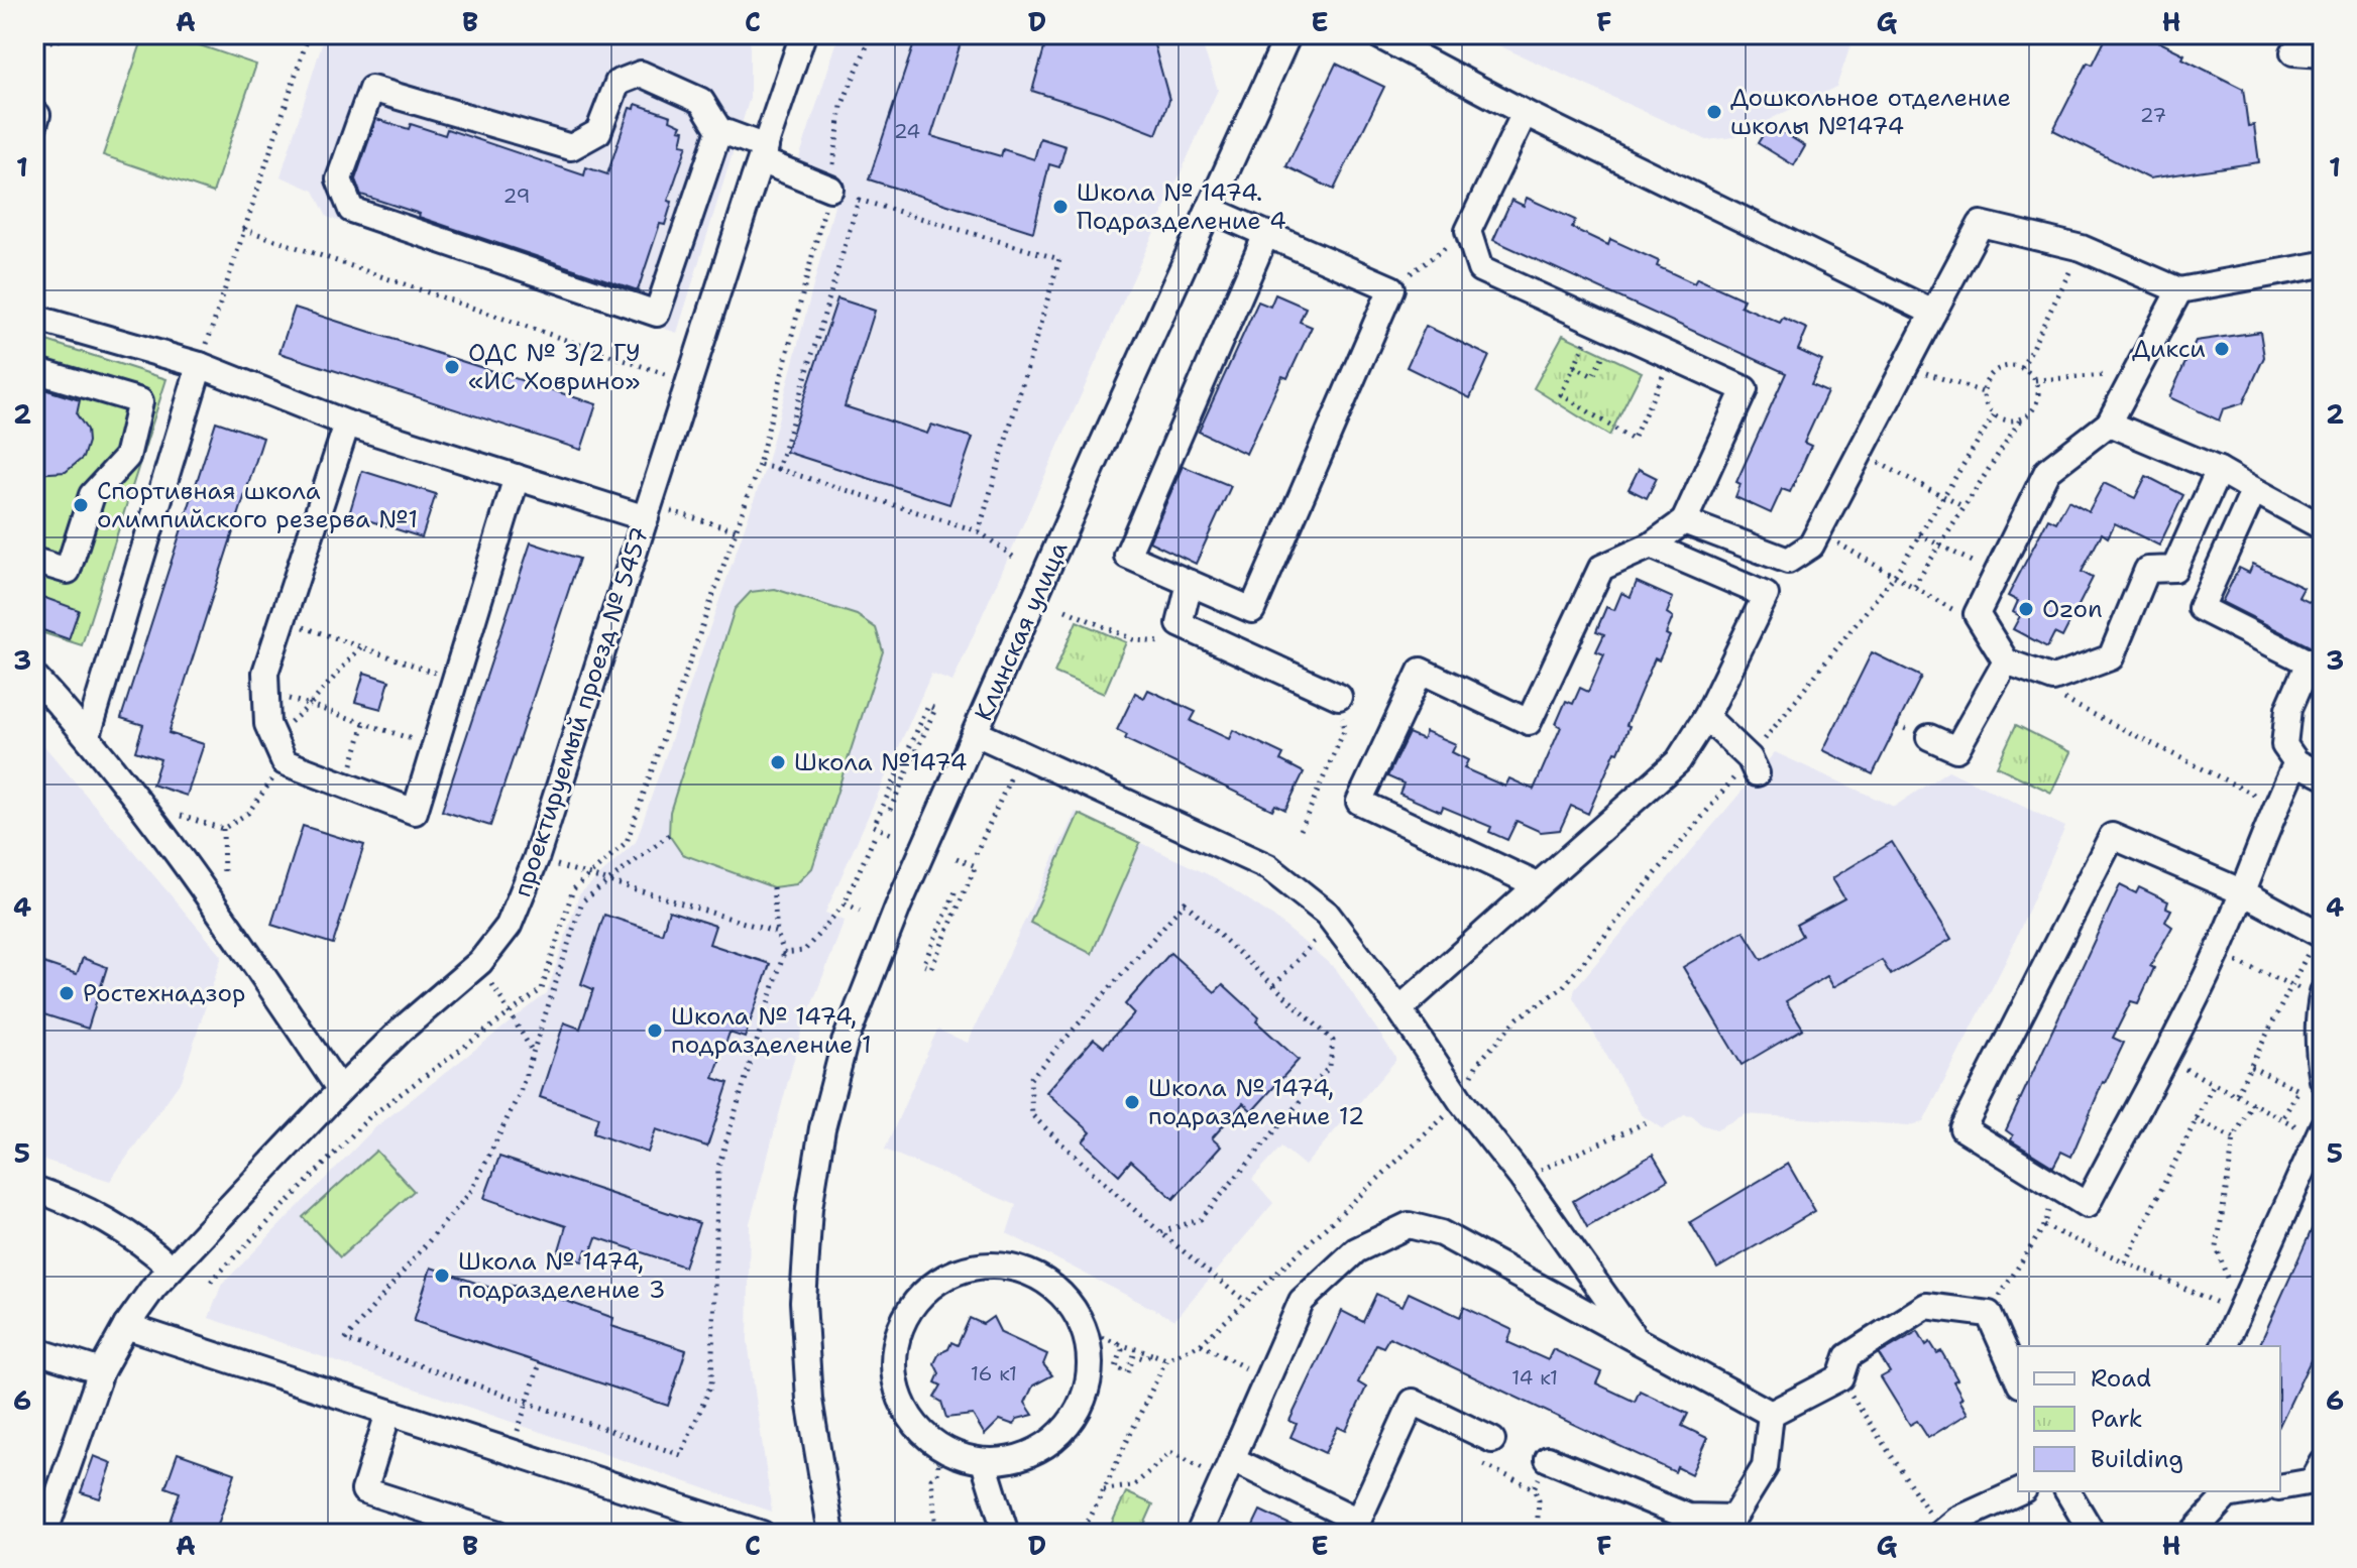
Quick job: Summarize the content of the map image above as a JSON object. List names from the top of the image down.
{
  "streets": {
    "street": ["Клинская улица", "проектируемый проезд № 5457"]
  },
  "places": [
    "Дошкольное отделение школы №1474",
    "Школа № 1474. Подразделение 4",
    "Дикси",
    "ОДС № 3/2 ГУ «ИС Ховрино»",
    "Спортивная школа олимпийского резерва №1",
    "Ozon",
    "Школа №1474",
    "Ростехнадзор",
    "Школа № 1474, подразделение 1",
    "Школа № 1474, подразделение 12",
    "Школа № 1474, подразделение 3"
  ],
  "house_numbers": [
    "27",
    "24",
    "29",
    "16 к1",
    "14 к1"
  ],
  "legend": ["Road", "Park", "Building"],
  "grid": {
    "columns": [
      "A",
      "B",
      "C",
      "D",
      "E",
      "F",
      "G",
      "H"
    ],
    "rows": [
      "1",
      "2",
      "3",
      "4",
      "5",
      "6"
    ]
  }
}
